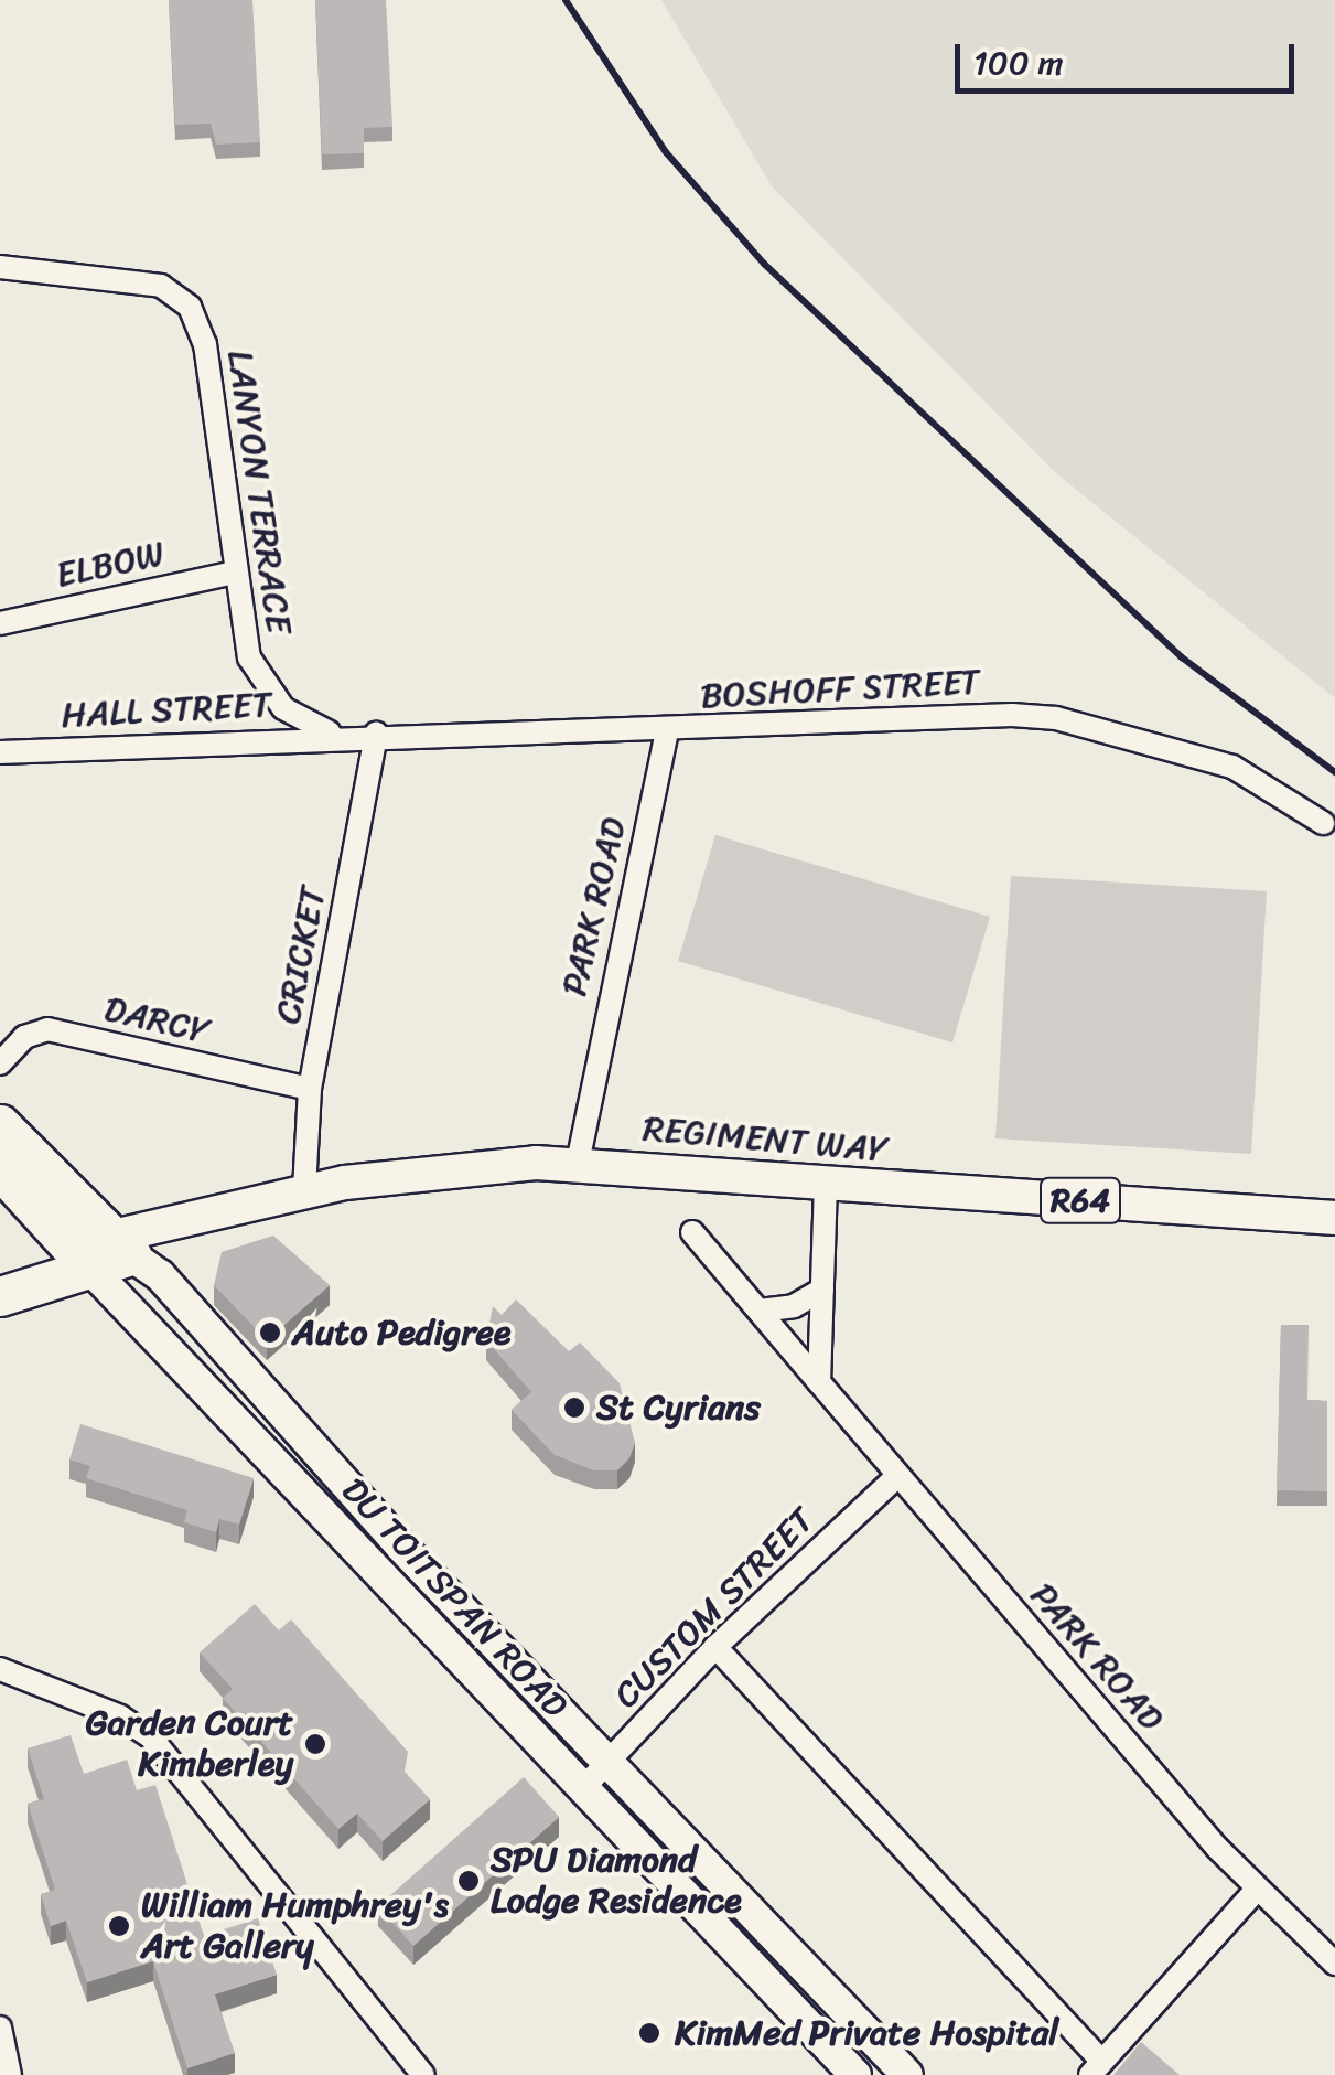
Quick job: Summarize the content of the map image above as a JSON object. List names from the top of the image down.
{
  "streets": {
    "highway": ["DU TOITSPAN ROAD"],
    "main road": ["REGIMENT WAY", "R64"],
    "street": [
      "LANYON TERRACE",
      "ELBOW",
      "BOSHOFF STREET",
      "HALL STREET",
      "PARK ROAD",
      "CRICKET",
      "DARCY",
      "CUSTOM STREET"
    ]
  },
  "crossings": [
    ["LANYON TERRACE", "ELBOW"],
    ["LANYON TERRACE", "BOSHOFF STREET"],
    ["LANYON TERRACE", "HALL STREET"],
    ["BOSHOFF STREET", "HALL STREET"],
    ["BOSHOFF STREET", "PARK ROAD"],
    ["BOSHOFF STREET", "CRICKET"],
    ["PARK ROAD", "REGIMENT WAY"],
    ["PARK ROAD", "CUSTOM STREET"],
    ["CRICKET", "DARCY"],
    ["CRICKET", "REGIMENT WAY"],
    ["REGIMENT WAY", "DU TOITSPAN ROAD"],
    ["DU TOITSPAN ROAD", "CUSTOM STREET"]
  ],
  "places": [
    "Auto Pedigree",
    "St Cyrians",
    "Garden Court Kimberley",
    "SPU Diamond Lodge Residence",
    "William Humphrey's Art Gallery",
    "KimMed Private Hospital"
  ],
  "scale_bar": "100 m"
}
